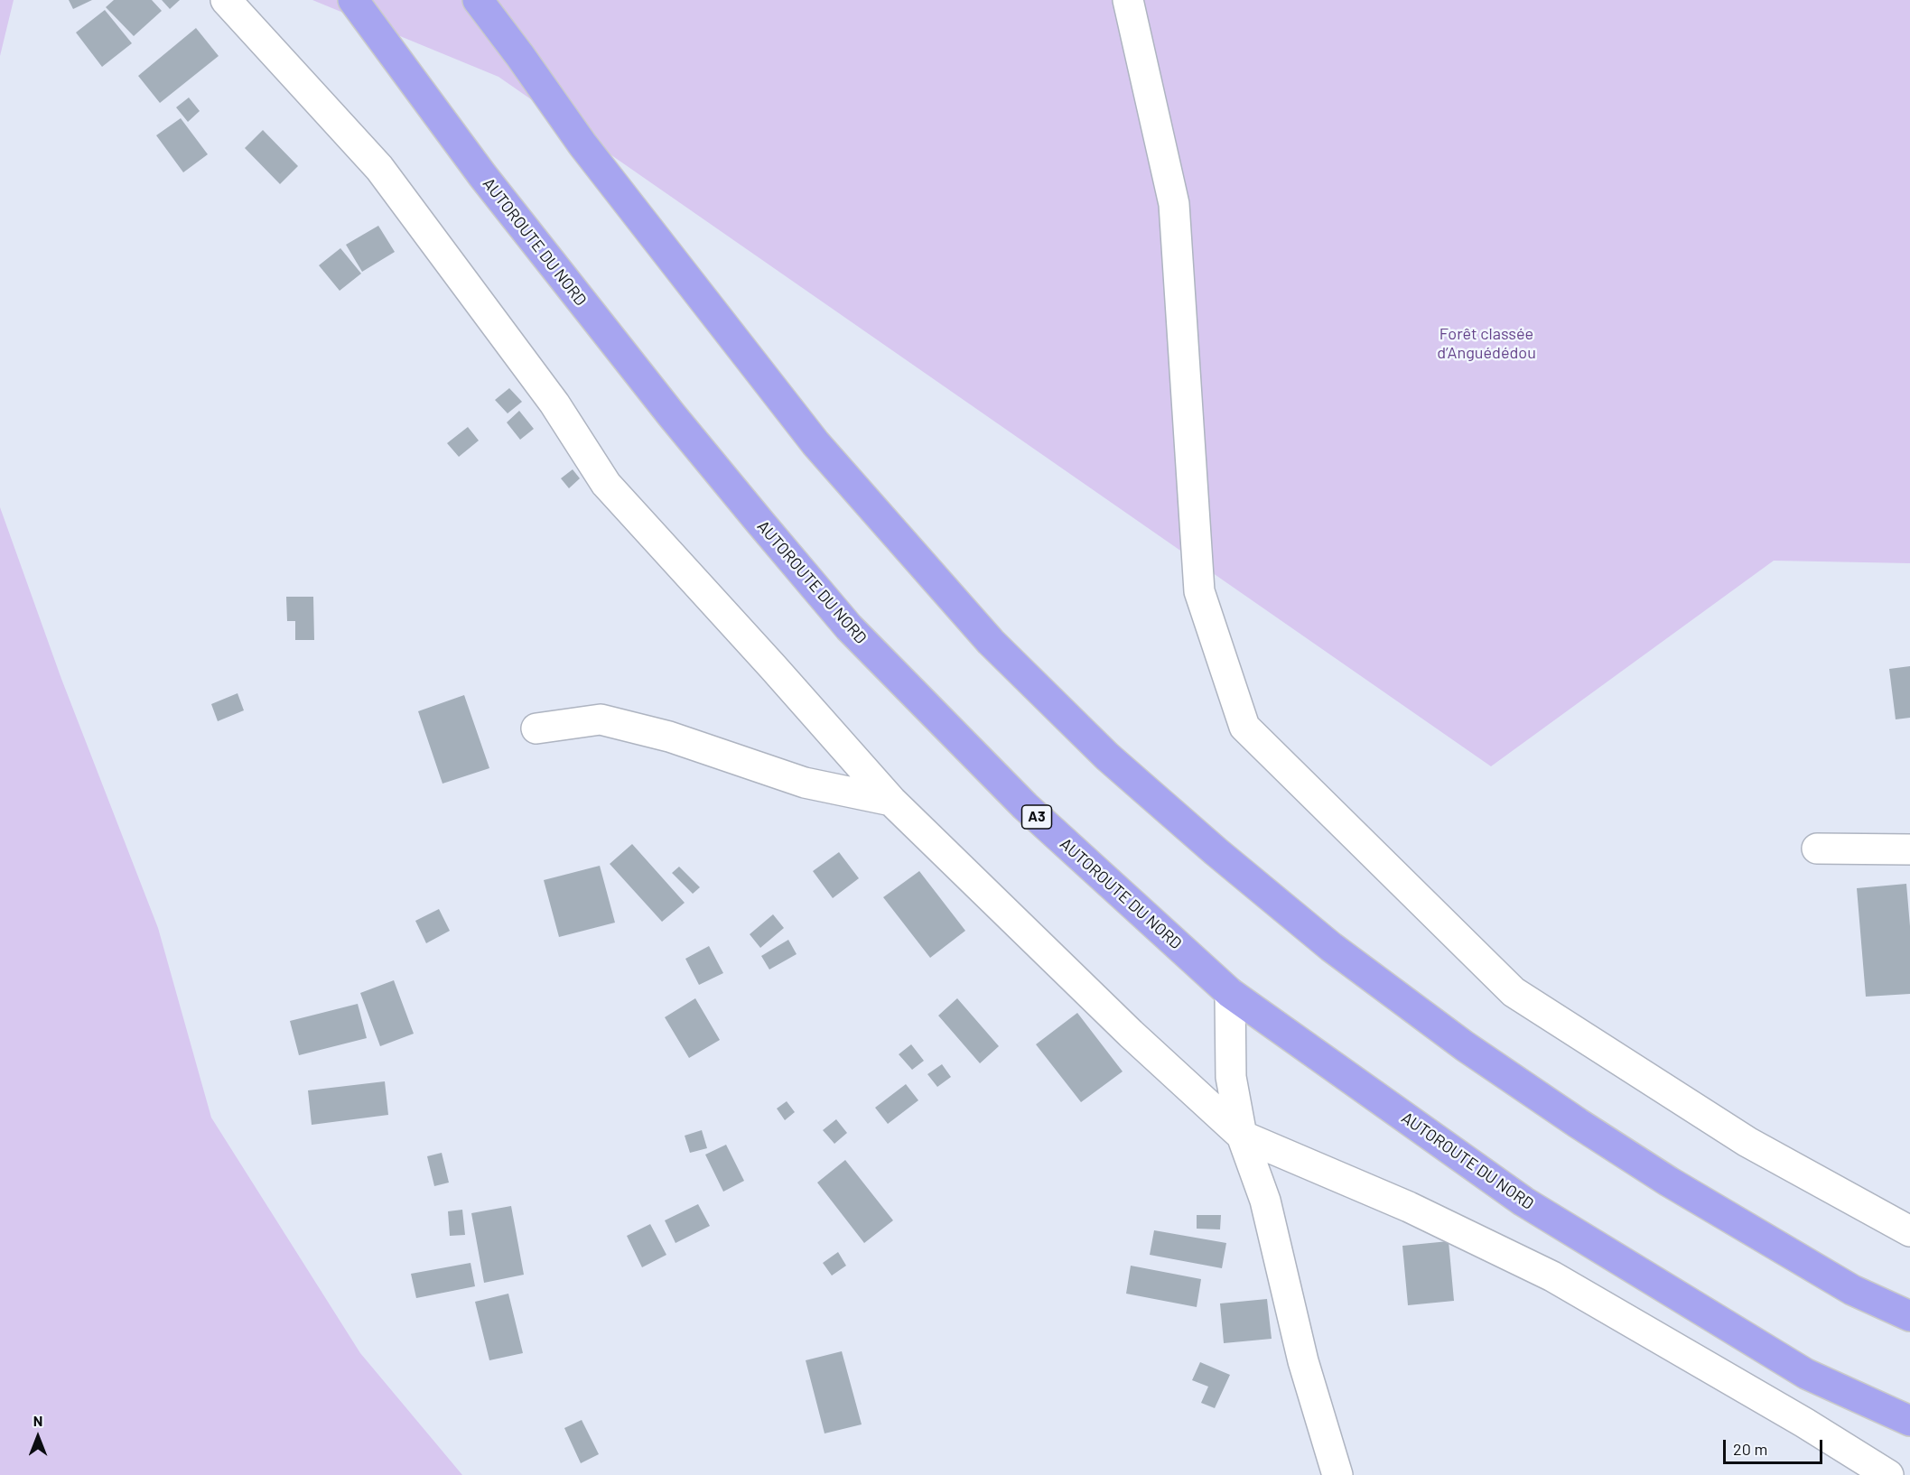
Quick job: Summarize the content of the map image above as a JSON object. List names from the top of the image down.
{
  "streets": {
    "highway": ["AUTOROUTE DU NORD", "A3"]
  },
  "parks": ["Forêt classée d’Anguédédou"],
  "scale_bar": "20 m",
  "north": "top"
}
